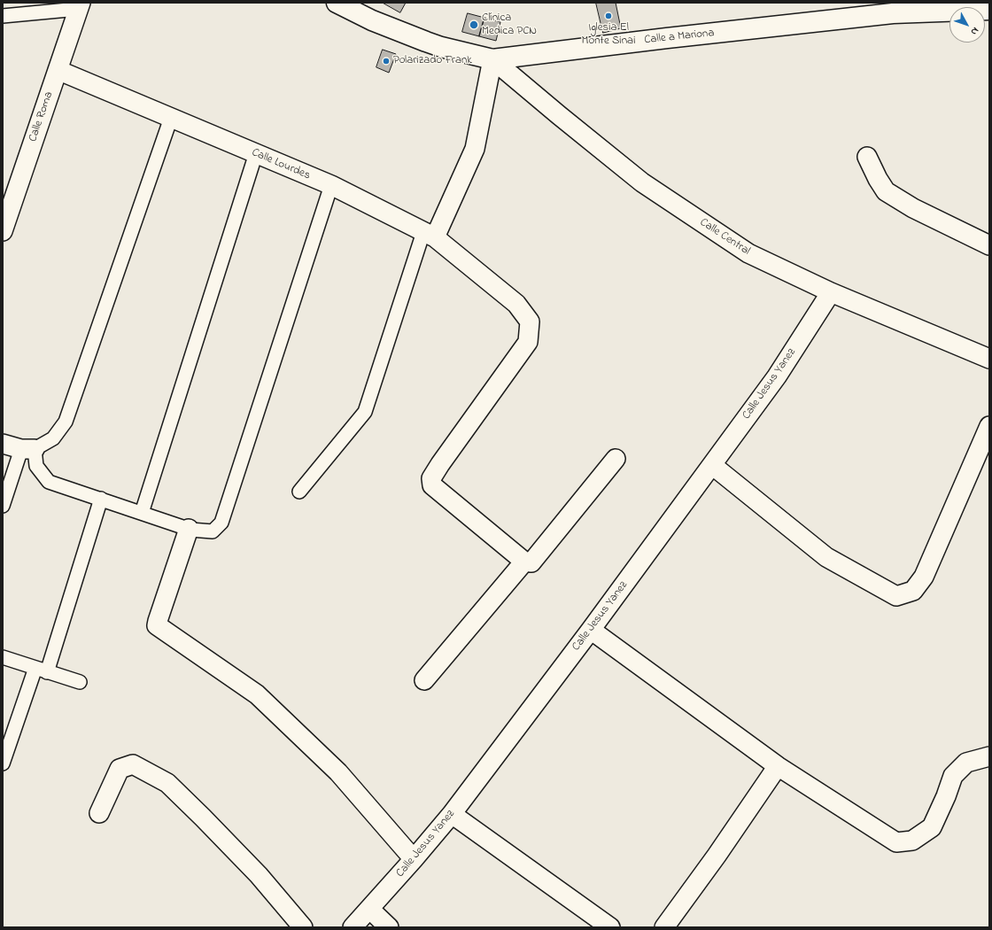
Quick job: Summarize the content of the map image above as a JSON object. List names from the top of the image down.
{
  "streets": {
    "main road": ["Calle a Mariona"],
    "street": [
      "Calle Roma",
      "Calle Lourdes",
      "Calle Central",
      "Calle Jesus Yanez"
    ]
  },
  "crossings": [
    ["Calle a Mariona", "Calle Central"],
    ["Calle Roma", "Calle Lourdes"],
    ["Calle Central", "Calle Jesus Yanez"]
  ],
  "places": ["Iglesia El Monte Sinai", "Clínica Medica PCN", "Polarizado Frank"],
  "north": "bottom right"
}
